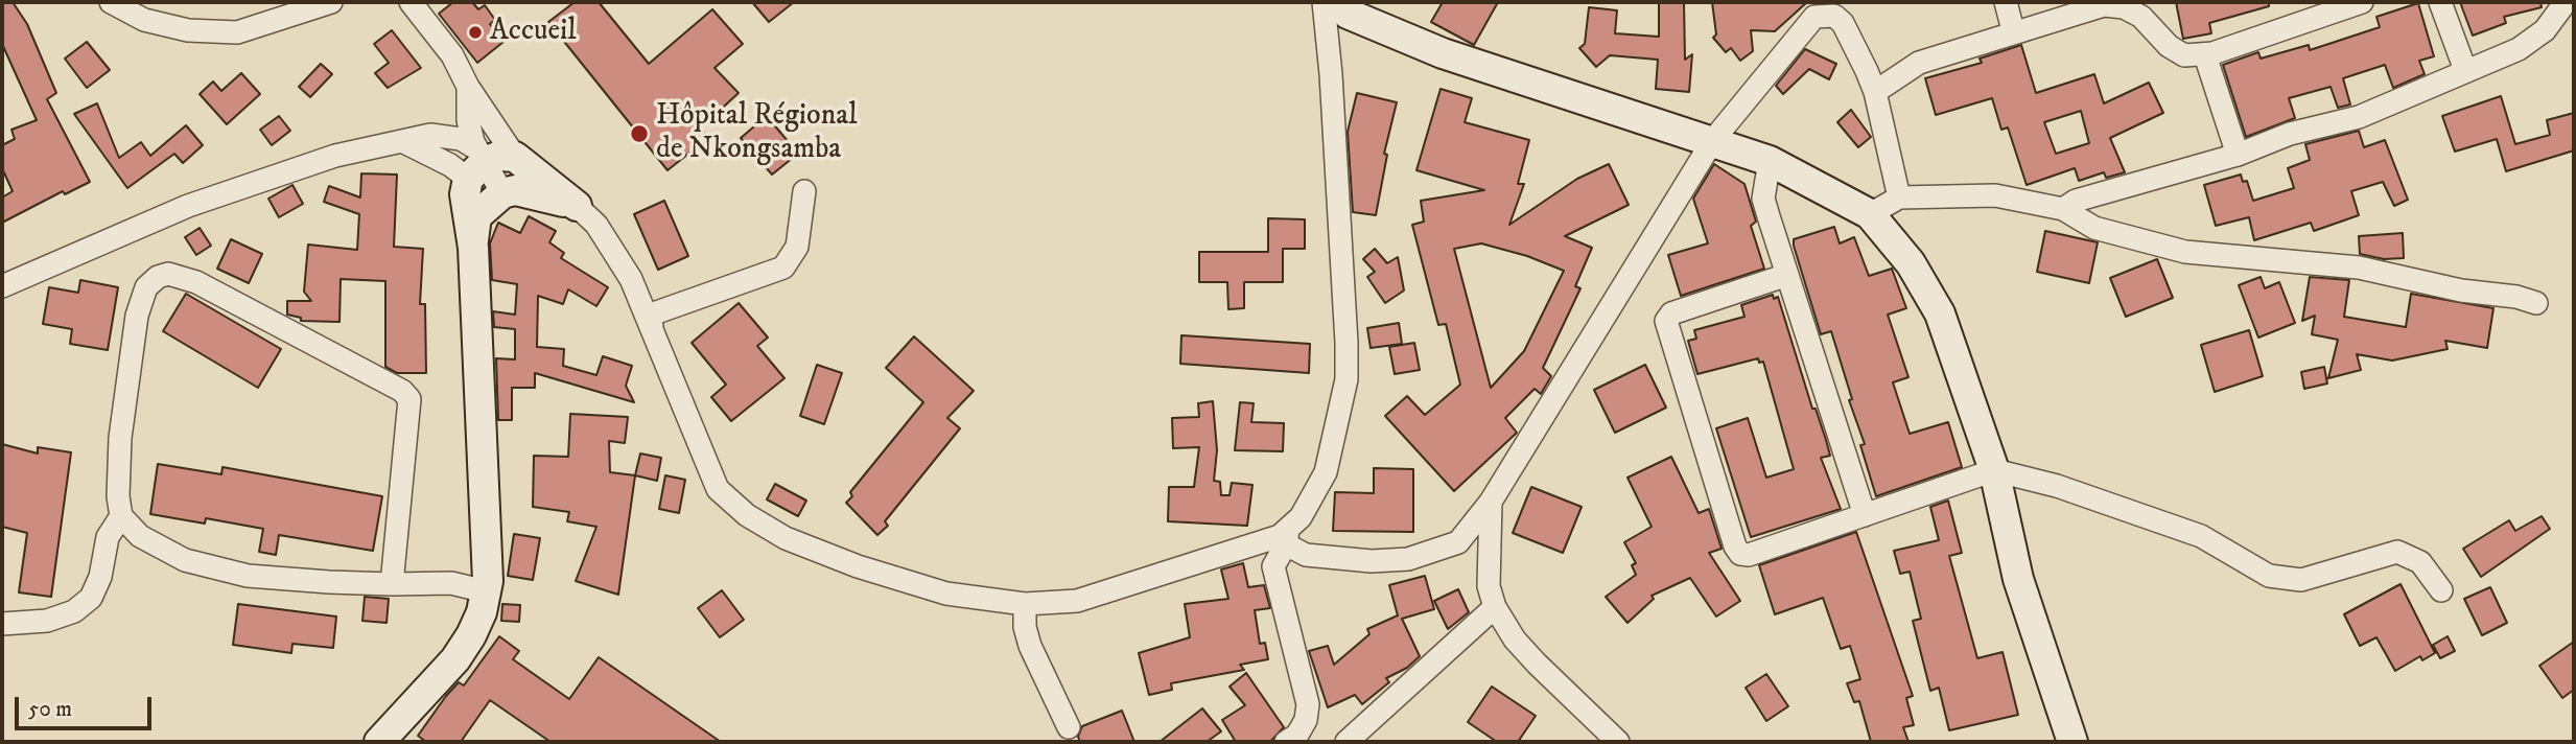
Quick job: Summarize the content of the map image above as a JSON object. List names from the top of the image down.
{
  "places": ["Accueil", "Hôpital Régional de Nkongsamba"],
  "scale_bar": "50 m"
}
